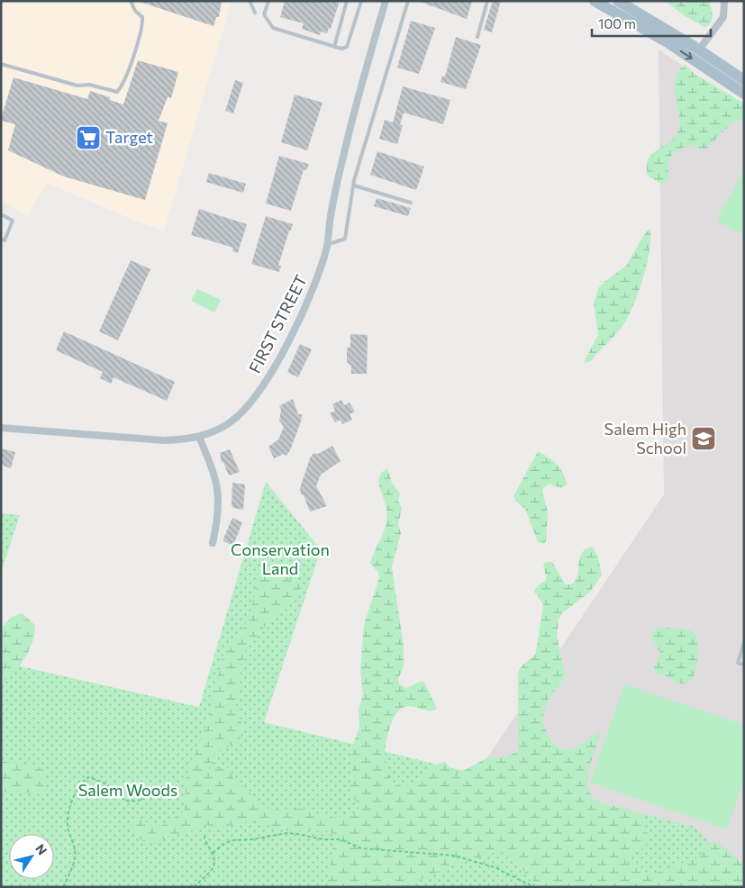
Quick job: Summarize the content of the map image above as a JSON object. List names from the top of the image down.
{
  "streets": {
    "street": ["FIRST STREET"]
  },
  "parks": ["Conservation Land", "Salem Woods"],
  "places": {
    "supermarket": ["Target"],
    "school or university": ["Salem High School"]
  },
  "scale_bar": "100 m",
  "north": "top right"
}
